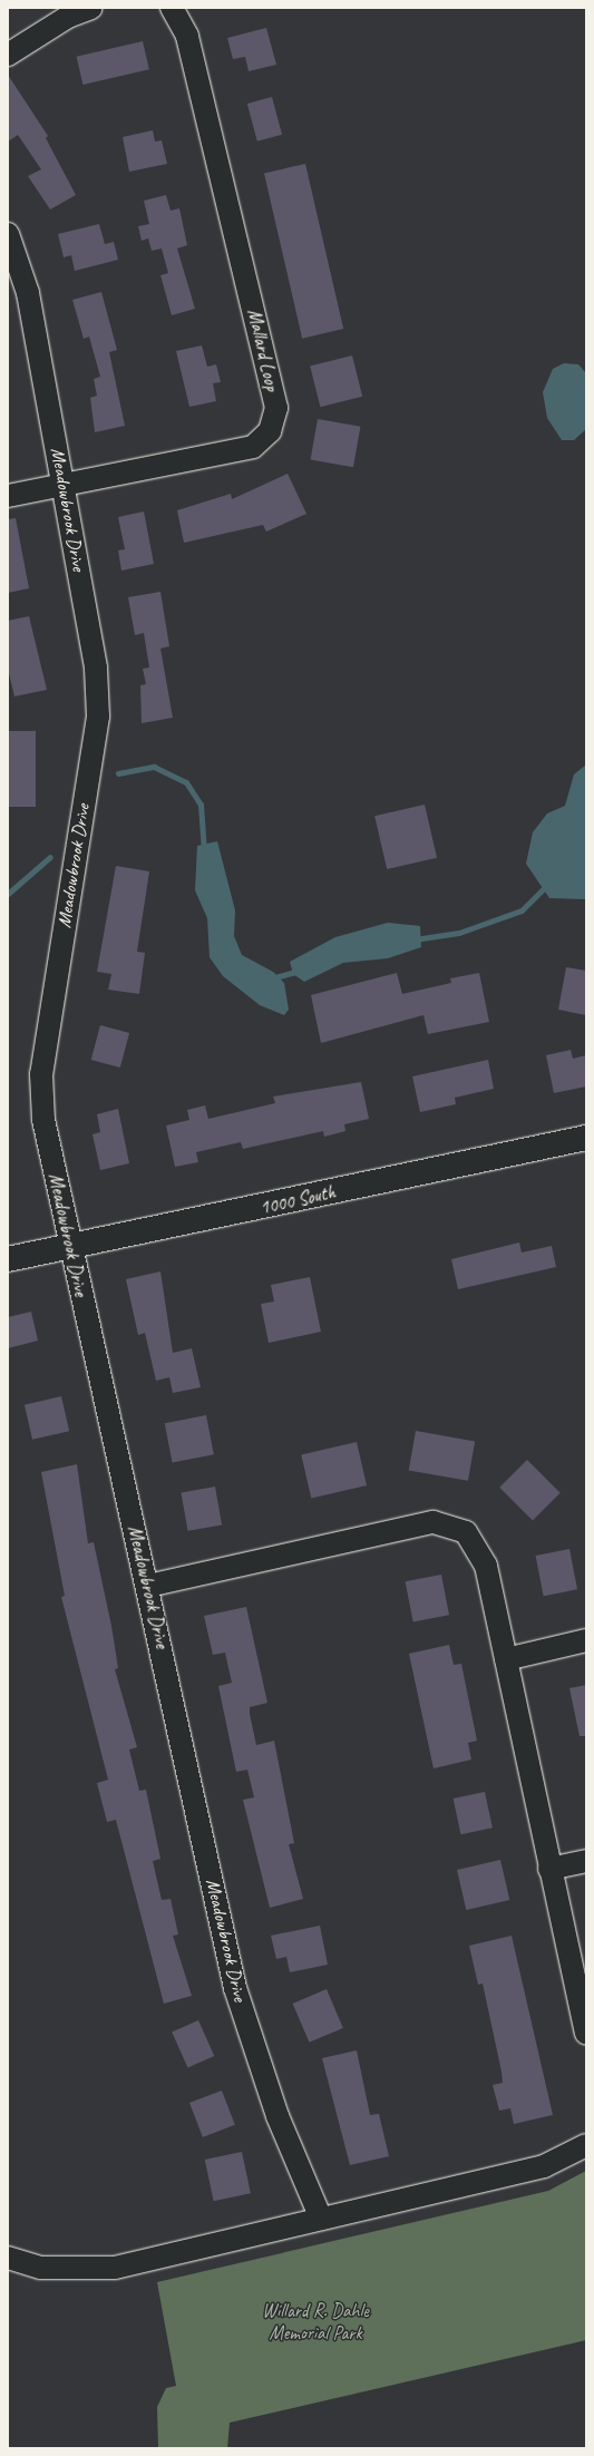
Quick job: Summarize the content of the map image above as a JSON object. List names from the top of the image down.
{
  "streets": {
    "street": ["Mallard Loop", "Meadowbrook Drive", "1000 South"]
  },
  "crossings": [
    ["Mallard Loop", "Meadowbrook Drive"],
    ["Meadowbrook Drive", "1000 South"]
  ],
  "parks": ["Willard R. Dahle Memorial Park"]
}
